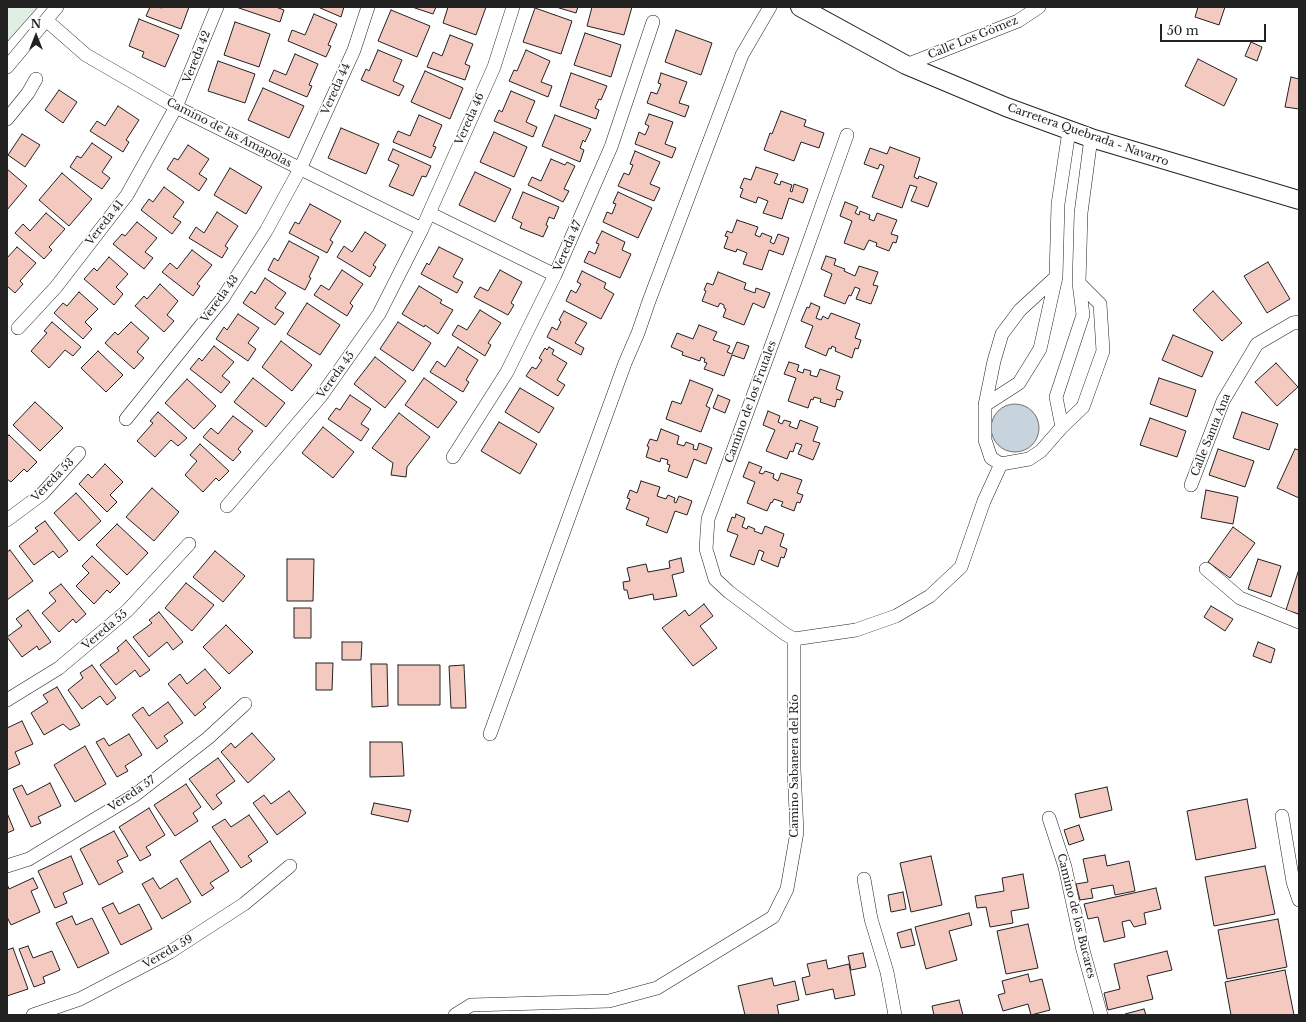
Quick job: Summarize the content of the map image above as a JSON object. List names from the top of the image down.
{
  "streets": {
    "street": [
      "Calle Los Gómez",
      "Vereda 42",
      "Vereda 44",
      "Vereda 46",
      "Camino de las Amapolas",
      "Carretera Quebrada - Navarro",
      "Vereda 41",
      "Vereda 47",
      "Vereda 43",
      "Vereda 45",
      "Camino de los Frutales",
      "Calle Santa Ana",
      "Vereda 53",
      "Vereda 55",
      "Camino Sabanera del Río",
      "Vereda 57",
      "Camino de los Bucares",
      "Vereda 59"
    ]
  },
  "crossings": [
    ["Calle Los Gómez", "Carretera Quebrada - Navarro"],
    ["Vereda 42", "Camino de las Amapolas"],
    ["Vereda 42", "Vereda 41"],
    ["Vereda 44", "Camino de las Amapolas"],
    ["Vereda 44", "Vereda 43"],
    ["Vereda 46", "Camino de las Amapolas"],
    ["Vereda 46", "Vereda 45"],
    ["Camino de las Amapolas", "Vereda 41"],
    ["Camino de las Amapolas", "Vereda 43"],
    ["Camino de las Amapolas", "Vereda 45"],
    ["Camino de los Frutales", "Camino Sabanera del Río"]
  ],
  "scale_bar": "50 m",
  "north": "top"
}
